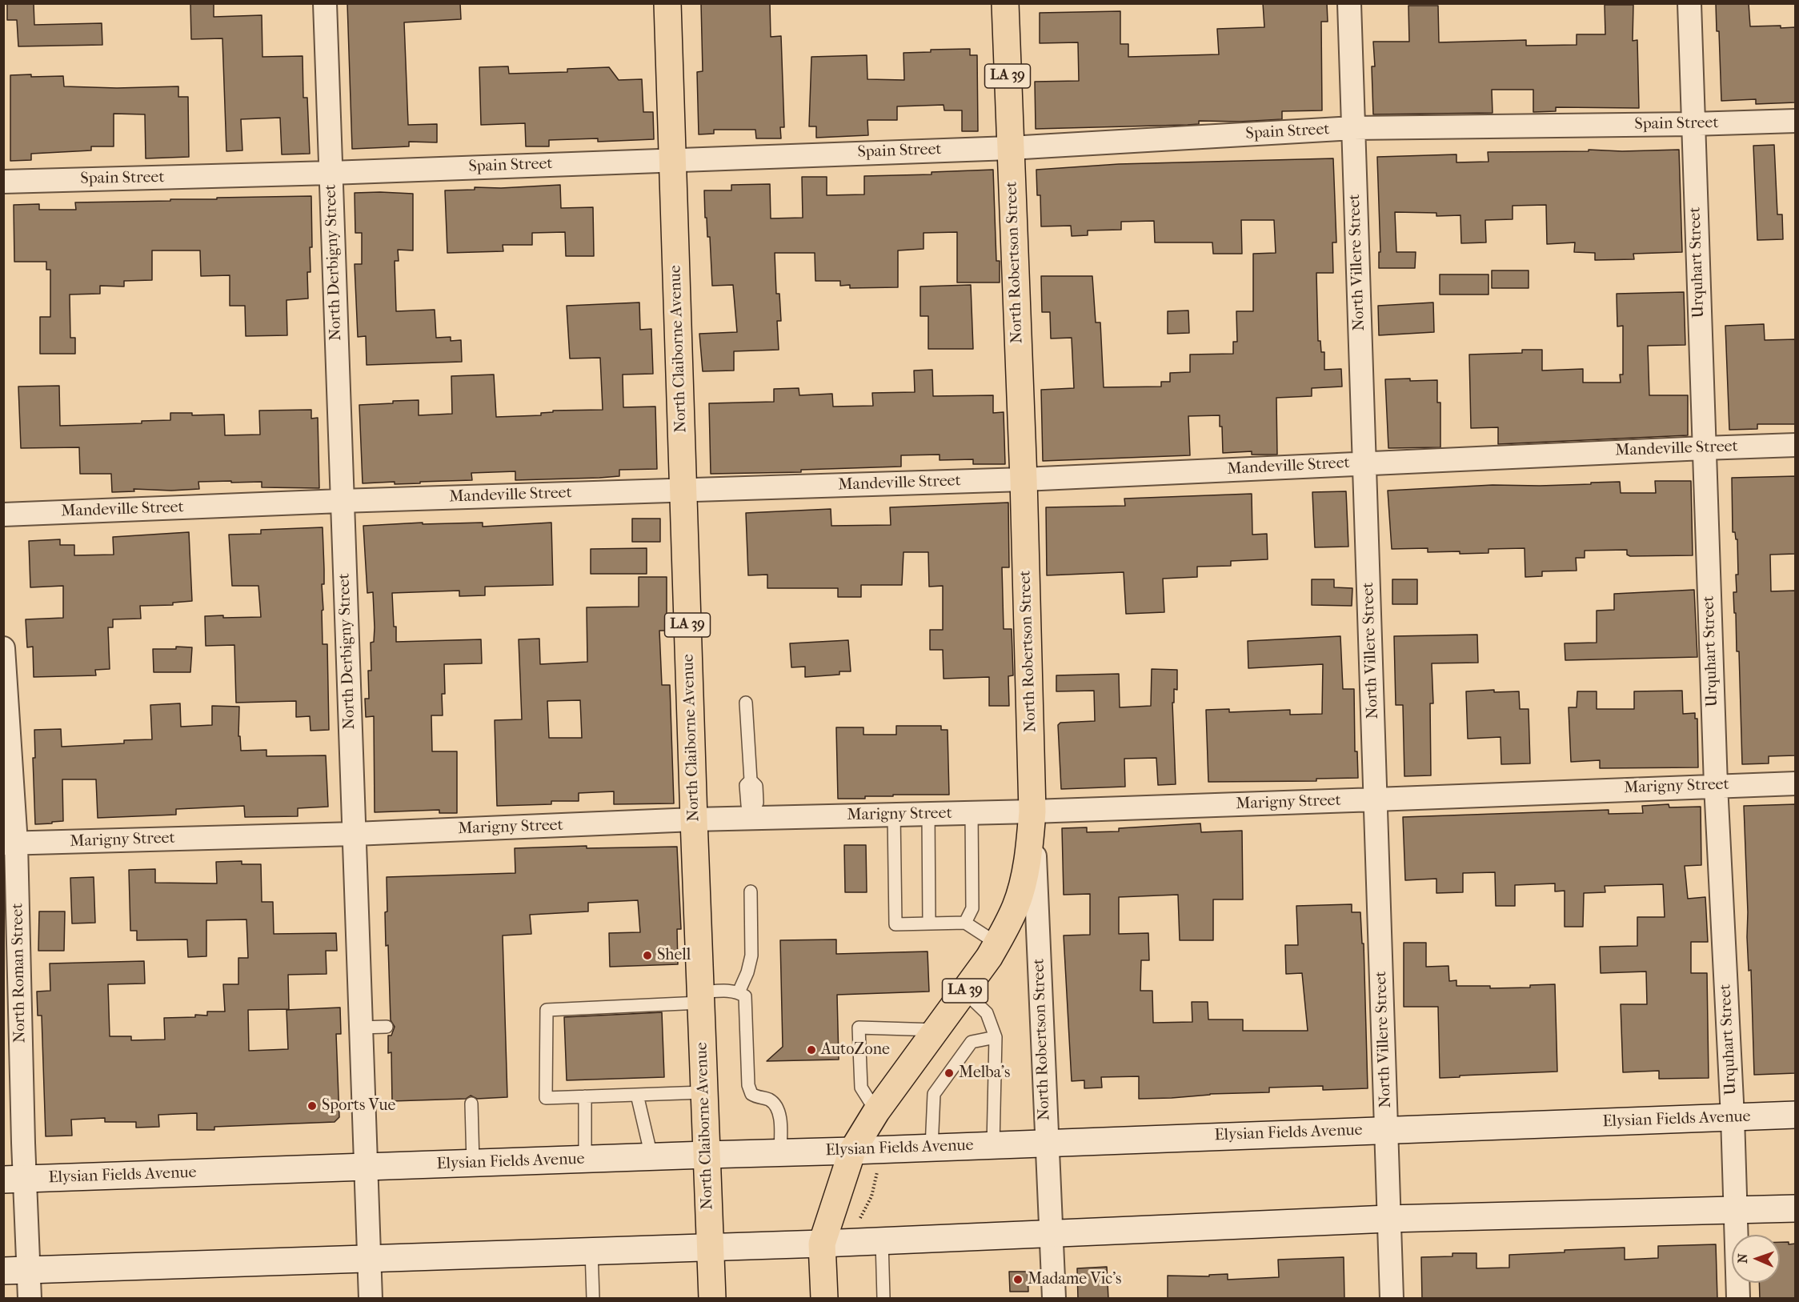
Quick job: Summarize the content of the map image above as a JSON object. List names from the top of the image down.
{
  "streets": {
    "main road": [
      "LA 39",
      "North Robertson Street",
      "North Claiborne Avenue",
      "Elysian Fields Avenue"
    ],
    "street": [
      "Spain Street",
      "North Derbigny Street",
      "North Villere Street",
      "Urquhart Street",
      "Mandeville Street",
      "Marigny Street",
      "North Roman Street"
    ]
  },
  "crossings": [
    ["LA 39", "North Robertson Street"],
    ["LA 39", "Marigny Street"],
    ["LA 39", "Elysian Fields Avenue"],
    ["Spain Street", "North Derbigny Street"],
    ["Spain Street", "North Robertson Street"],
    ["Spain Street", "North Villere Street"],
    ["Spain Street", "Urquhart Street"],
    ["Spain Street", "North Claiborne Avenue"],
    ["North Derbigny Street", "Mandeville Street"],
    ["North Derbigny Street", "Marigny Street"],
    ["North Derbigny Street", "Elysian Fields Avenue"],
    ["North Robertson Street", "Mandeville Street"],
    ["North Robertson Street", "Marigny Street"],
    ["North Robertson Street", "Elysian Fields Avenue"],
    ["North Villere Street", "Mandeville Street"],
    ["North Villere Street", "Marigny Street"],
    ["North Villere Street", "Elysian Fields Avenue"],
    ["Urquhart Street", "Mandeville Street"],
    ["Urquhart Street", "Marigny Street"],
    ["Urquhart Street", "Elysian Fields Avenue"],
    ["North Claiborne Avenue", "Mandeville Street"],
    ["North Claiborne Avenue", "Marigny Street"],
    ["North Claiborne Avenue", "Elysian Fields Avenue"],
    ["Marigny Street", "North Roman Street"],
    ["North Roman Street", "Elysian Fields Avenue"]
  ],
  "places": [
    "Shell",
    "AutoZone",
    "Melba's",
    "Sports Vue",
    "Madame Vic's"
  ],
  "north": "left"
}
